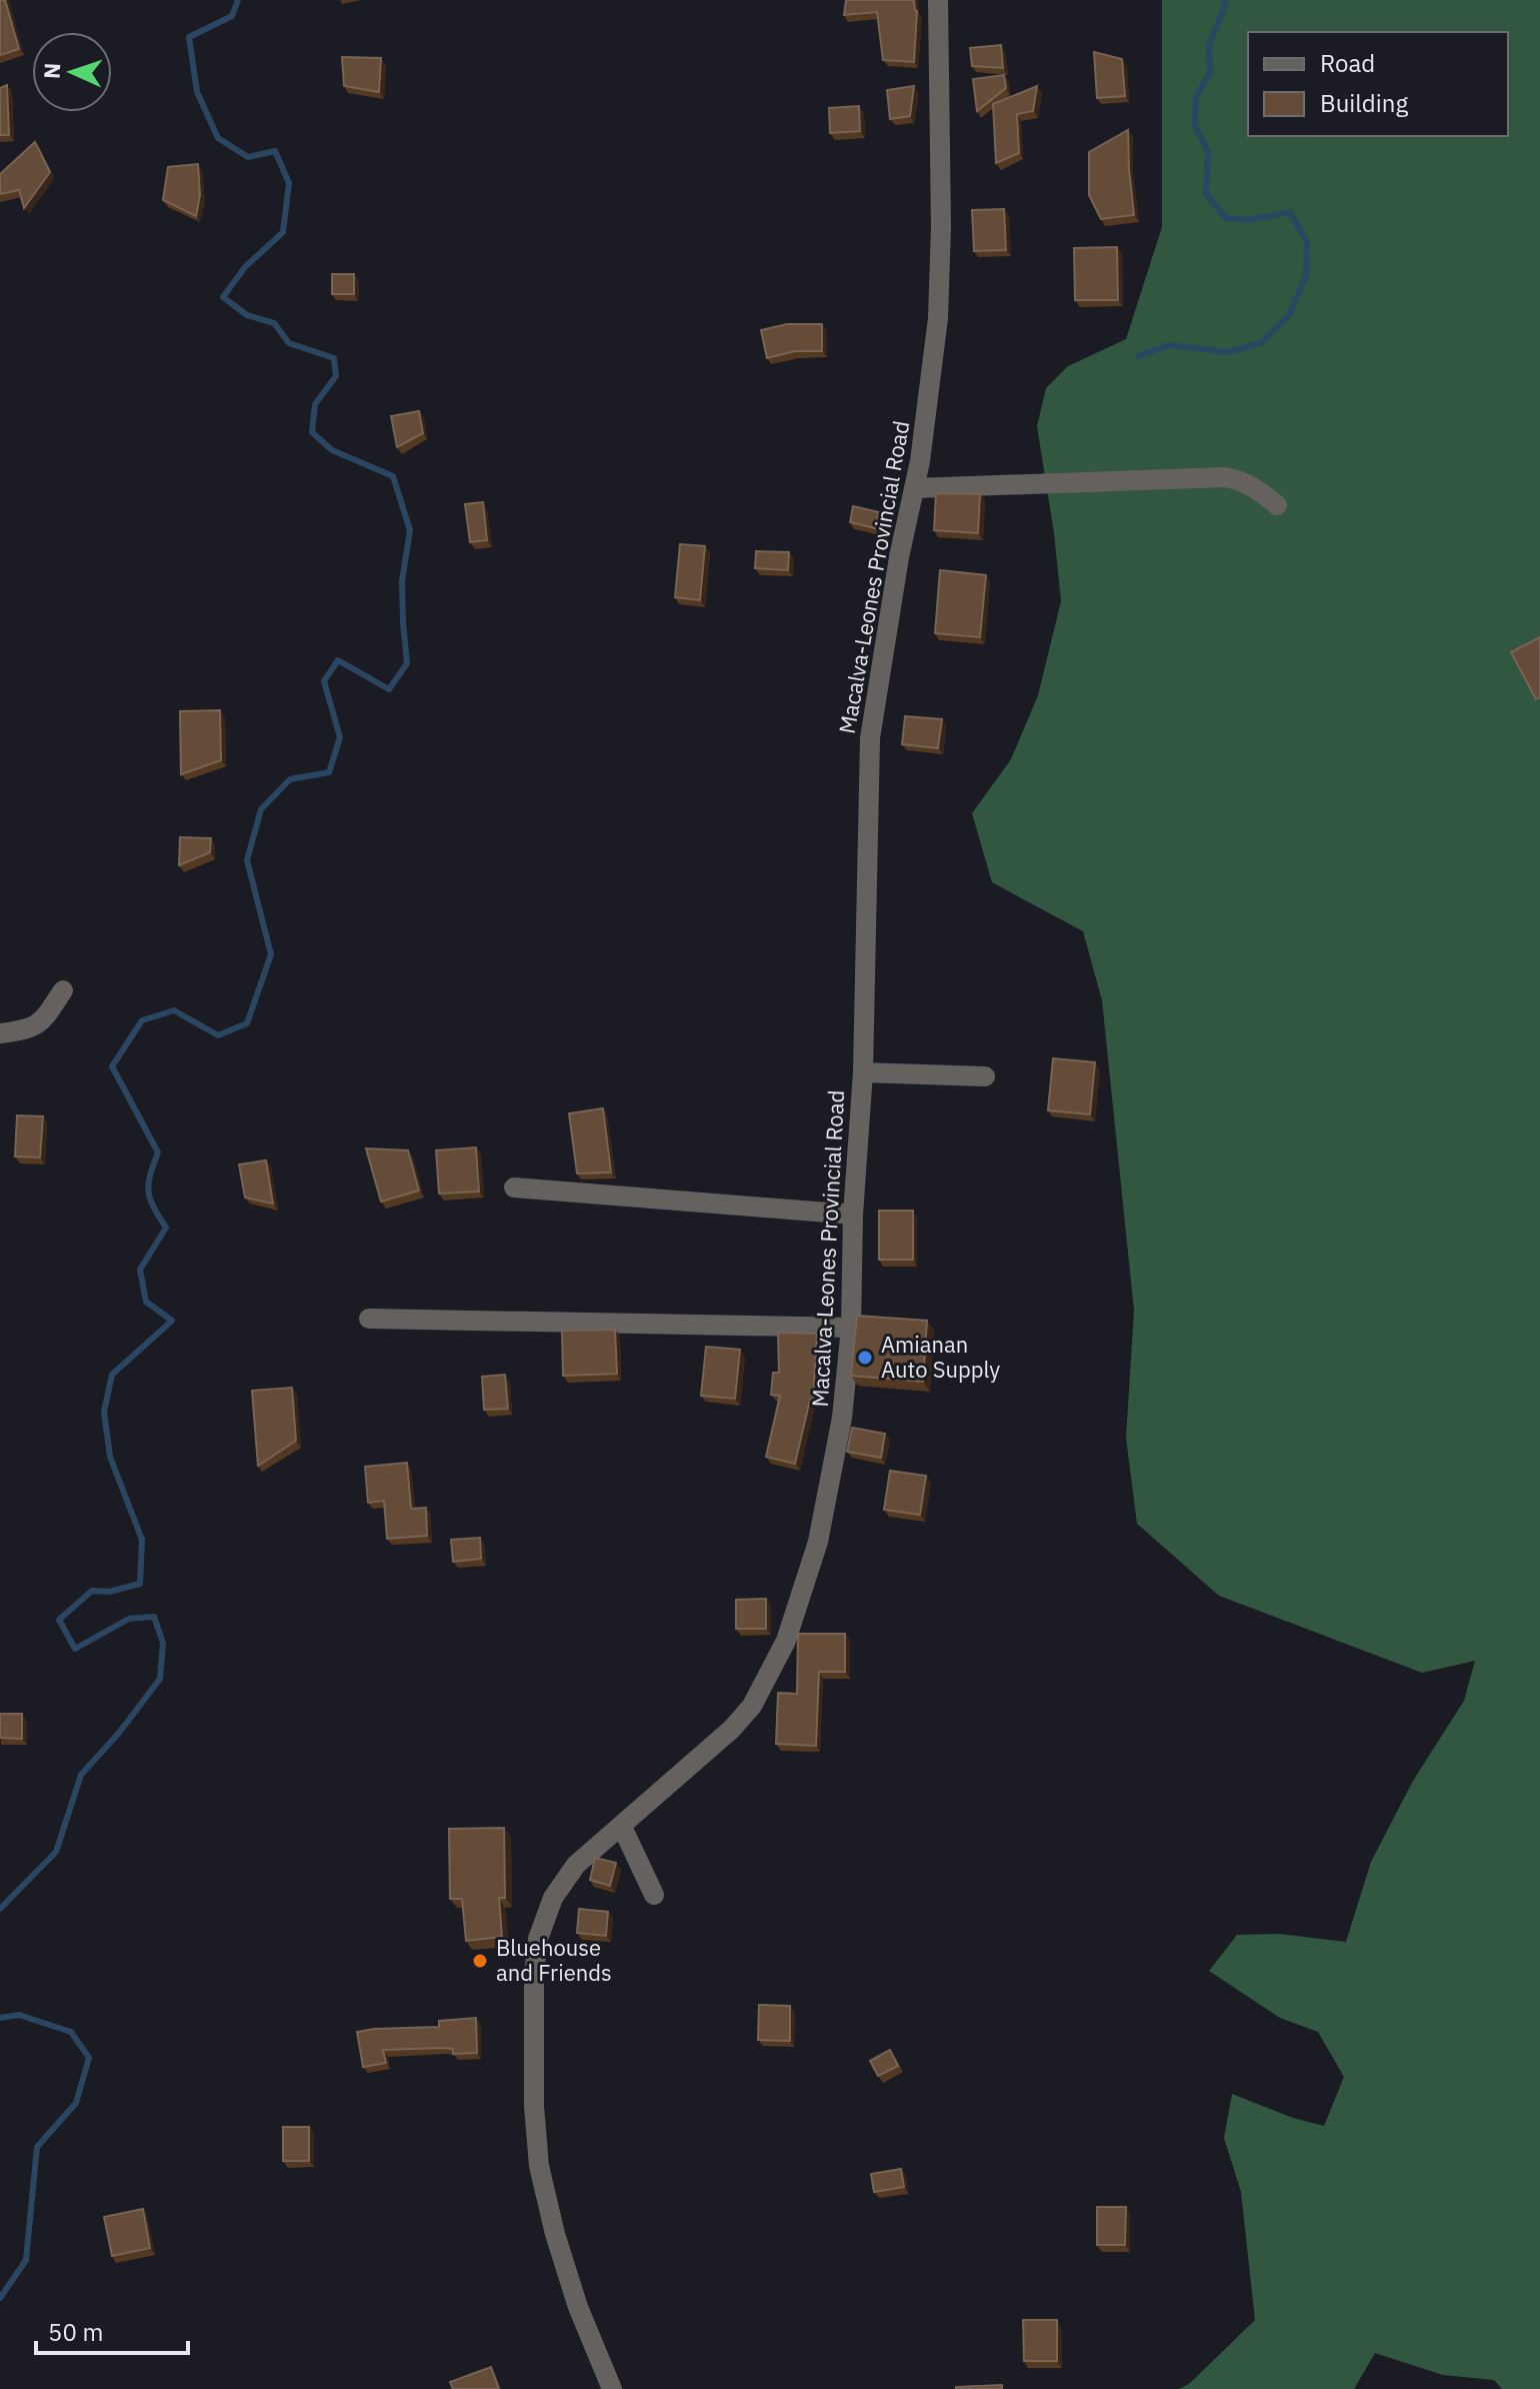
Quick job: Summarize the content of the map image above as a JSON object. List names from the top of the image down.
{
  "streets": {
    "street": ["Macalva-Leones Provincial Road"]
  },
  "places": ["Amianan Auto Supply", "Bluehouse and Friends"],
  "legend": ["Road", "Building"],
  "scale_bar": "50 m",
  "north": "left"
}
